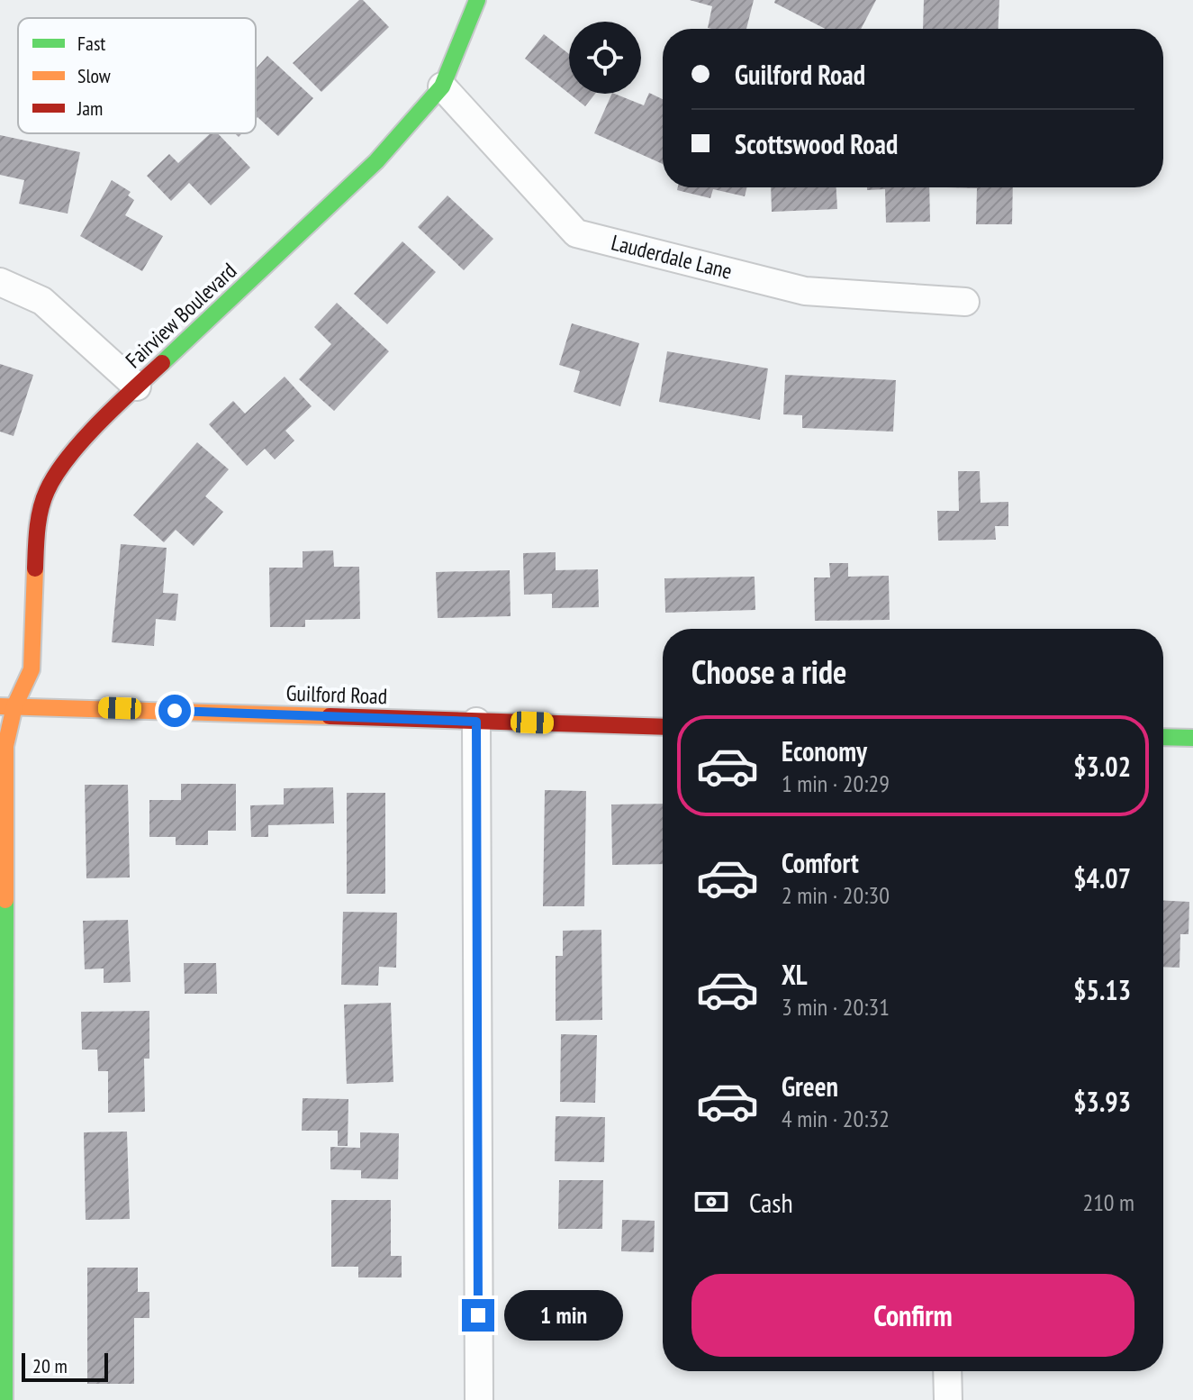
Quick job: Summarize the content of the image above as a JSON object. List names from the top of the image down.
{
  "streets": {
    "street": ["Lauderdale Lane", "Fairview Boulevard", "Guilford Road"]
  },
  "crossings": [
    ["Lauderdale Lane", "Fairview Boulevard"],
    ["Fairview Boulevard", "Guilford Road"]
  ],
  "legend": ["Fast", "Slow", "Jam"],
  "scale_bar": "20 m",
  "page": {
    "banner": ["Guilford Road", "Scottswood Road"],
    "heading": "Choose a ride",
    "list": [
      {
        "name": "Economy",
        "note": "1 min · 20:29",
        "value": "$3.02"
      },
      {
        "name": "Comfort",
        "note": "2 min · 20:30",
        "value": "$4.07"
      },
      {
        "name": "XL",
        "note": "3 min · 20:31",
        "value": "$5.13"
      },
      {
        "name": "Green",
        "note": "4 min · 20:32",
        "value": "$3.93"
      }
    ],
    "pay": ["Cash", "210 m"],
    "buttons": "Confirm",
    "bubble": "1 min",
    "scale": "20 m"
  }
}
